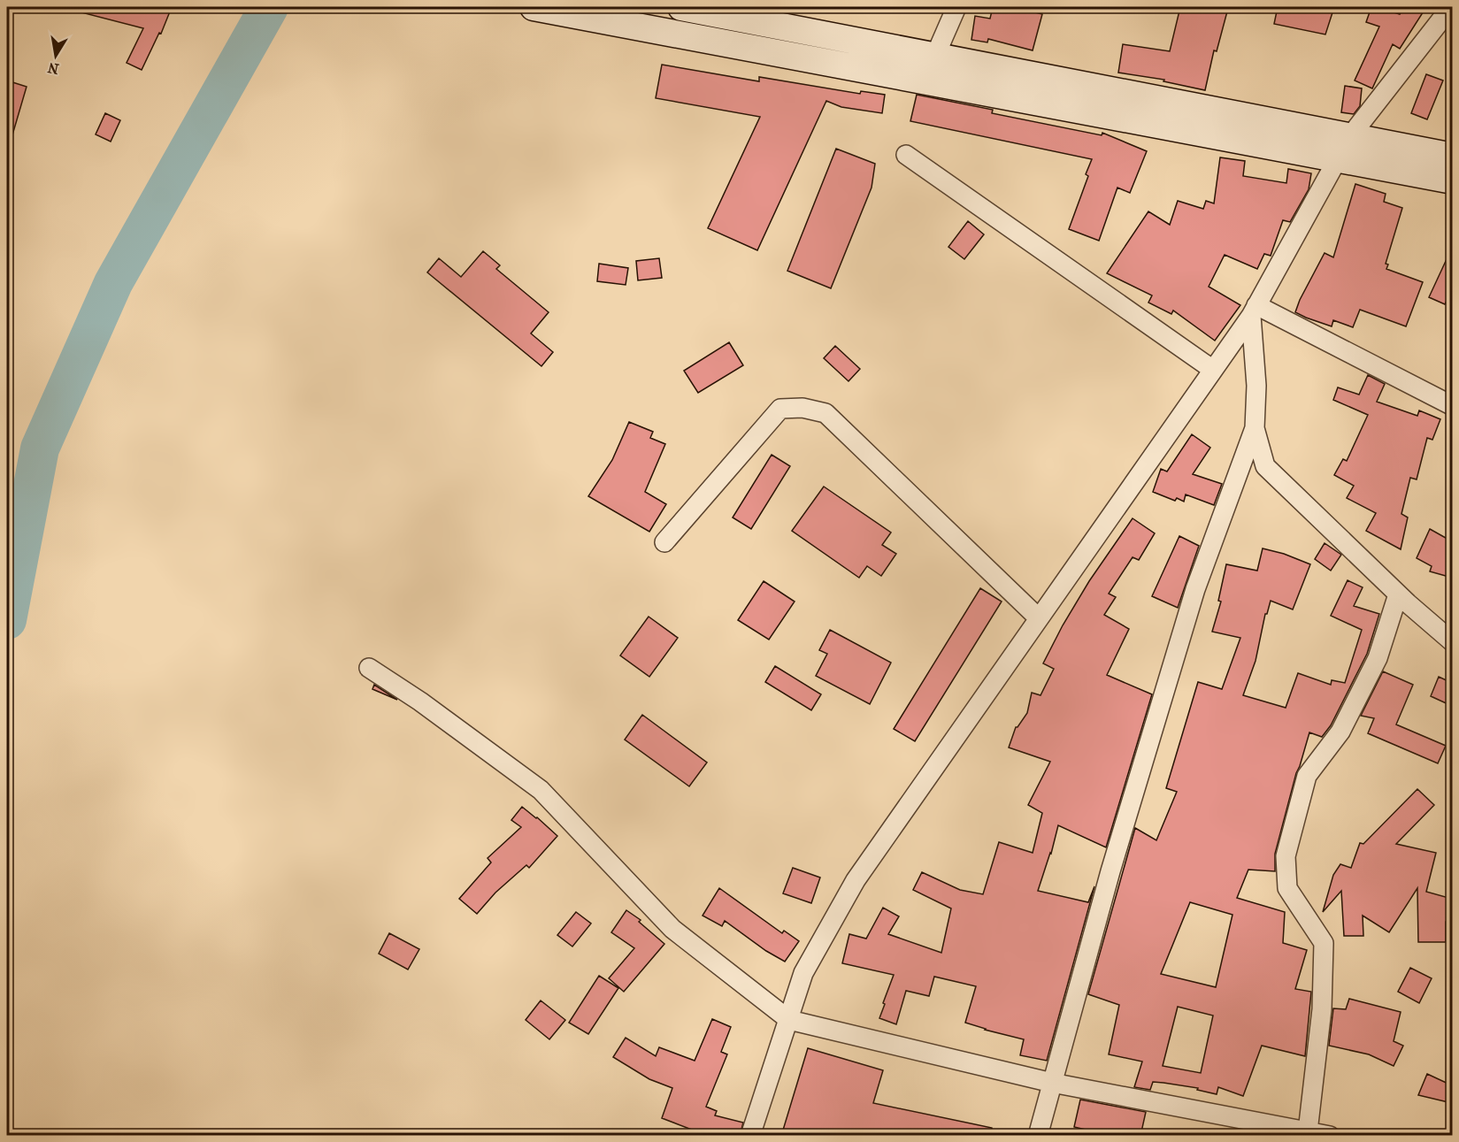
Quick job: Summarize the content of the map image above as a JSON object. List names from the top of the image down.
{
  "north": "bottom"
}
